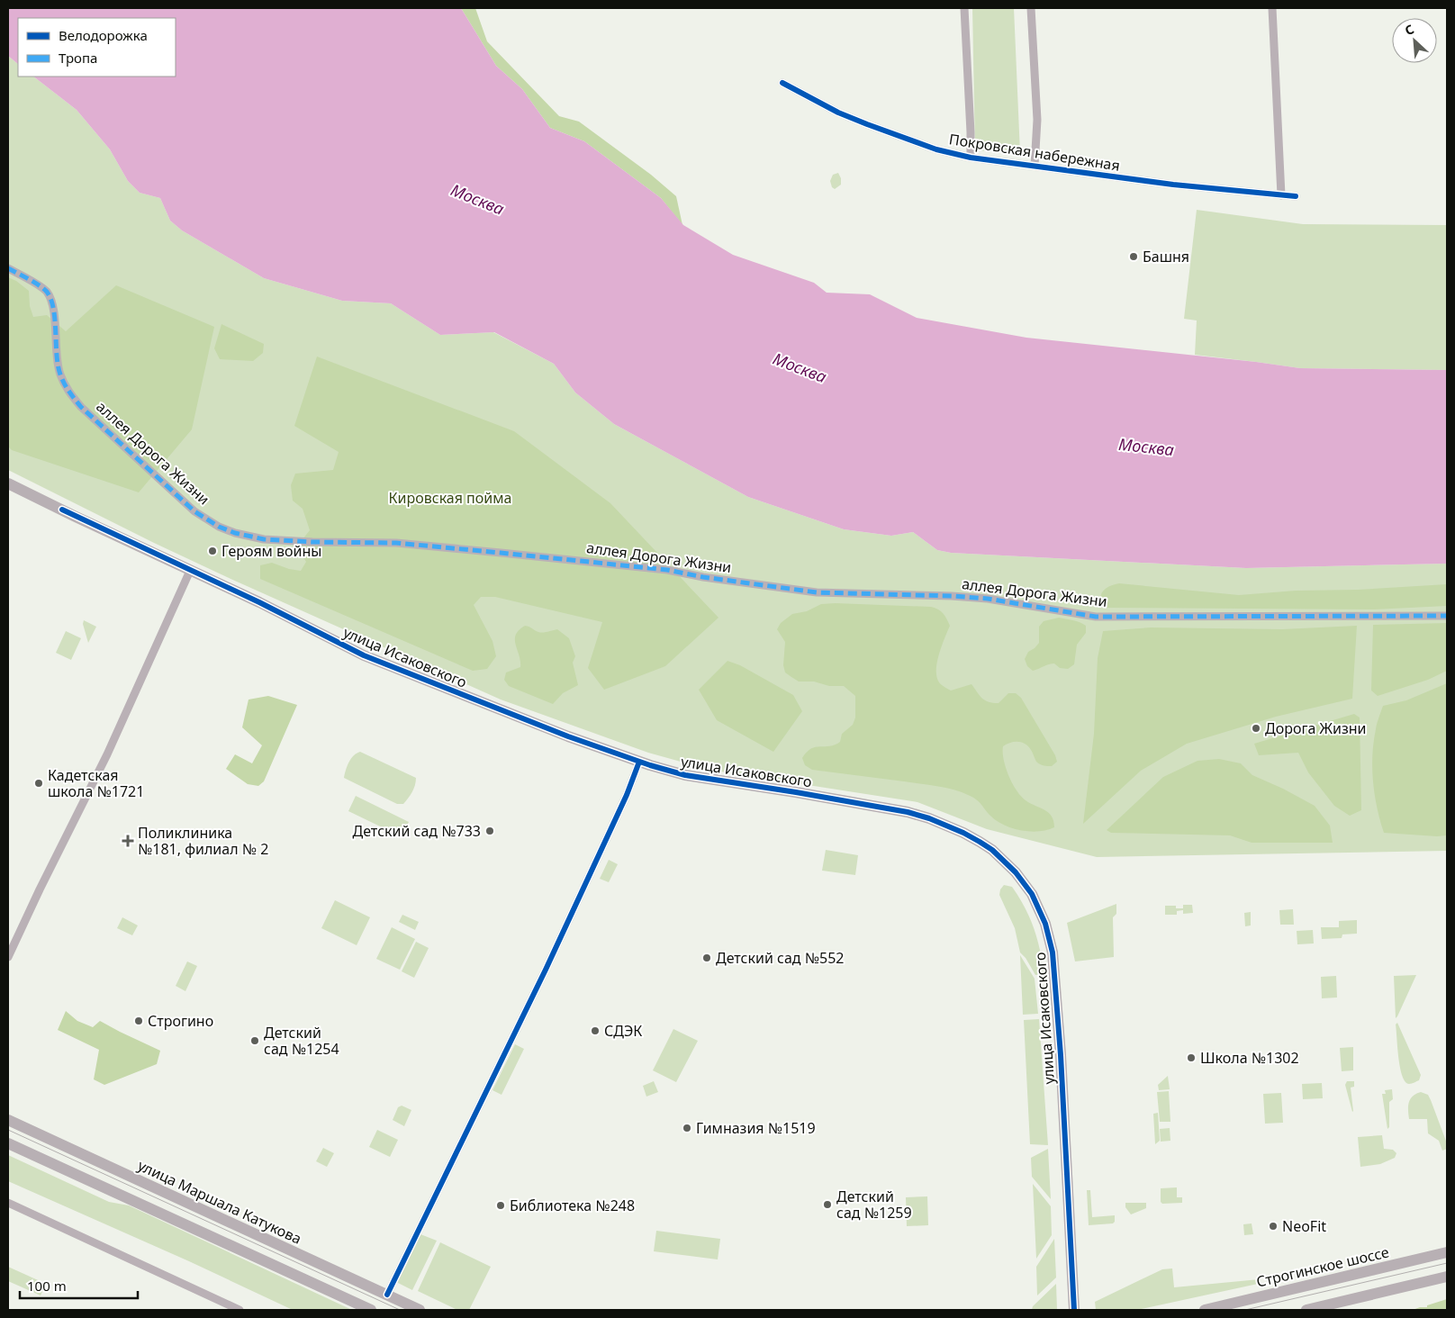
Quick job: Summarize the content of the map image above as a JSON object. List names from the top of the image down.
{
  "streets": {
    "street": [
      "Покровская набережная",
      "аллея Дорога Жизни",
      "улица Исаковского",
      "улица Маршала Катукова",
      "Строгинское шоссе"
    ]
  },
  "water": ["Москва"],
  "parks": ["Кировская пойма"],
  "places": {
    "other": [
      "Башня",
      "Героям войны",
      "Дорога Жизни",
      "Кадетская школа №1721",
      "Детский сад №733",
      "Детский сад №552",
      "Строгино",
      "СДЭК",
      "Детский сад №1254",
      "Школа №1302",
      "Гимназия №1519",
      "Детский сад №1259",
      "Библиотека №248",
      "NeoFit"
    ],
    "health": ["Поликлиника №181, филиал № 2"]
  },
  "legend": ["Велодорожка", "Тропа"],
  "scale_bar": "100 m",
  "north": "top left"
}
